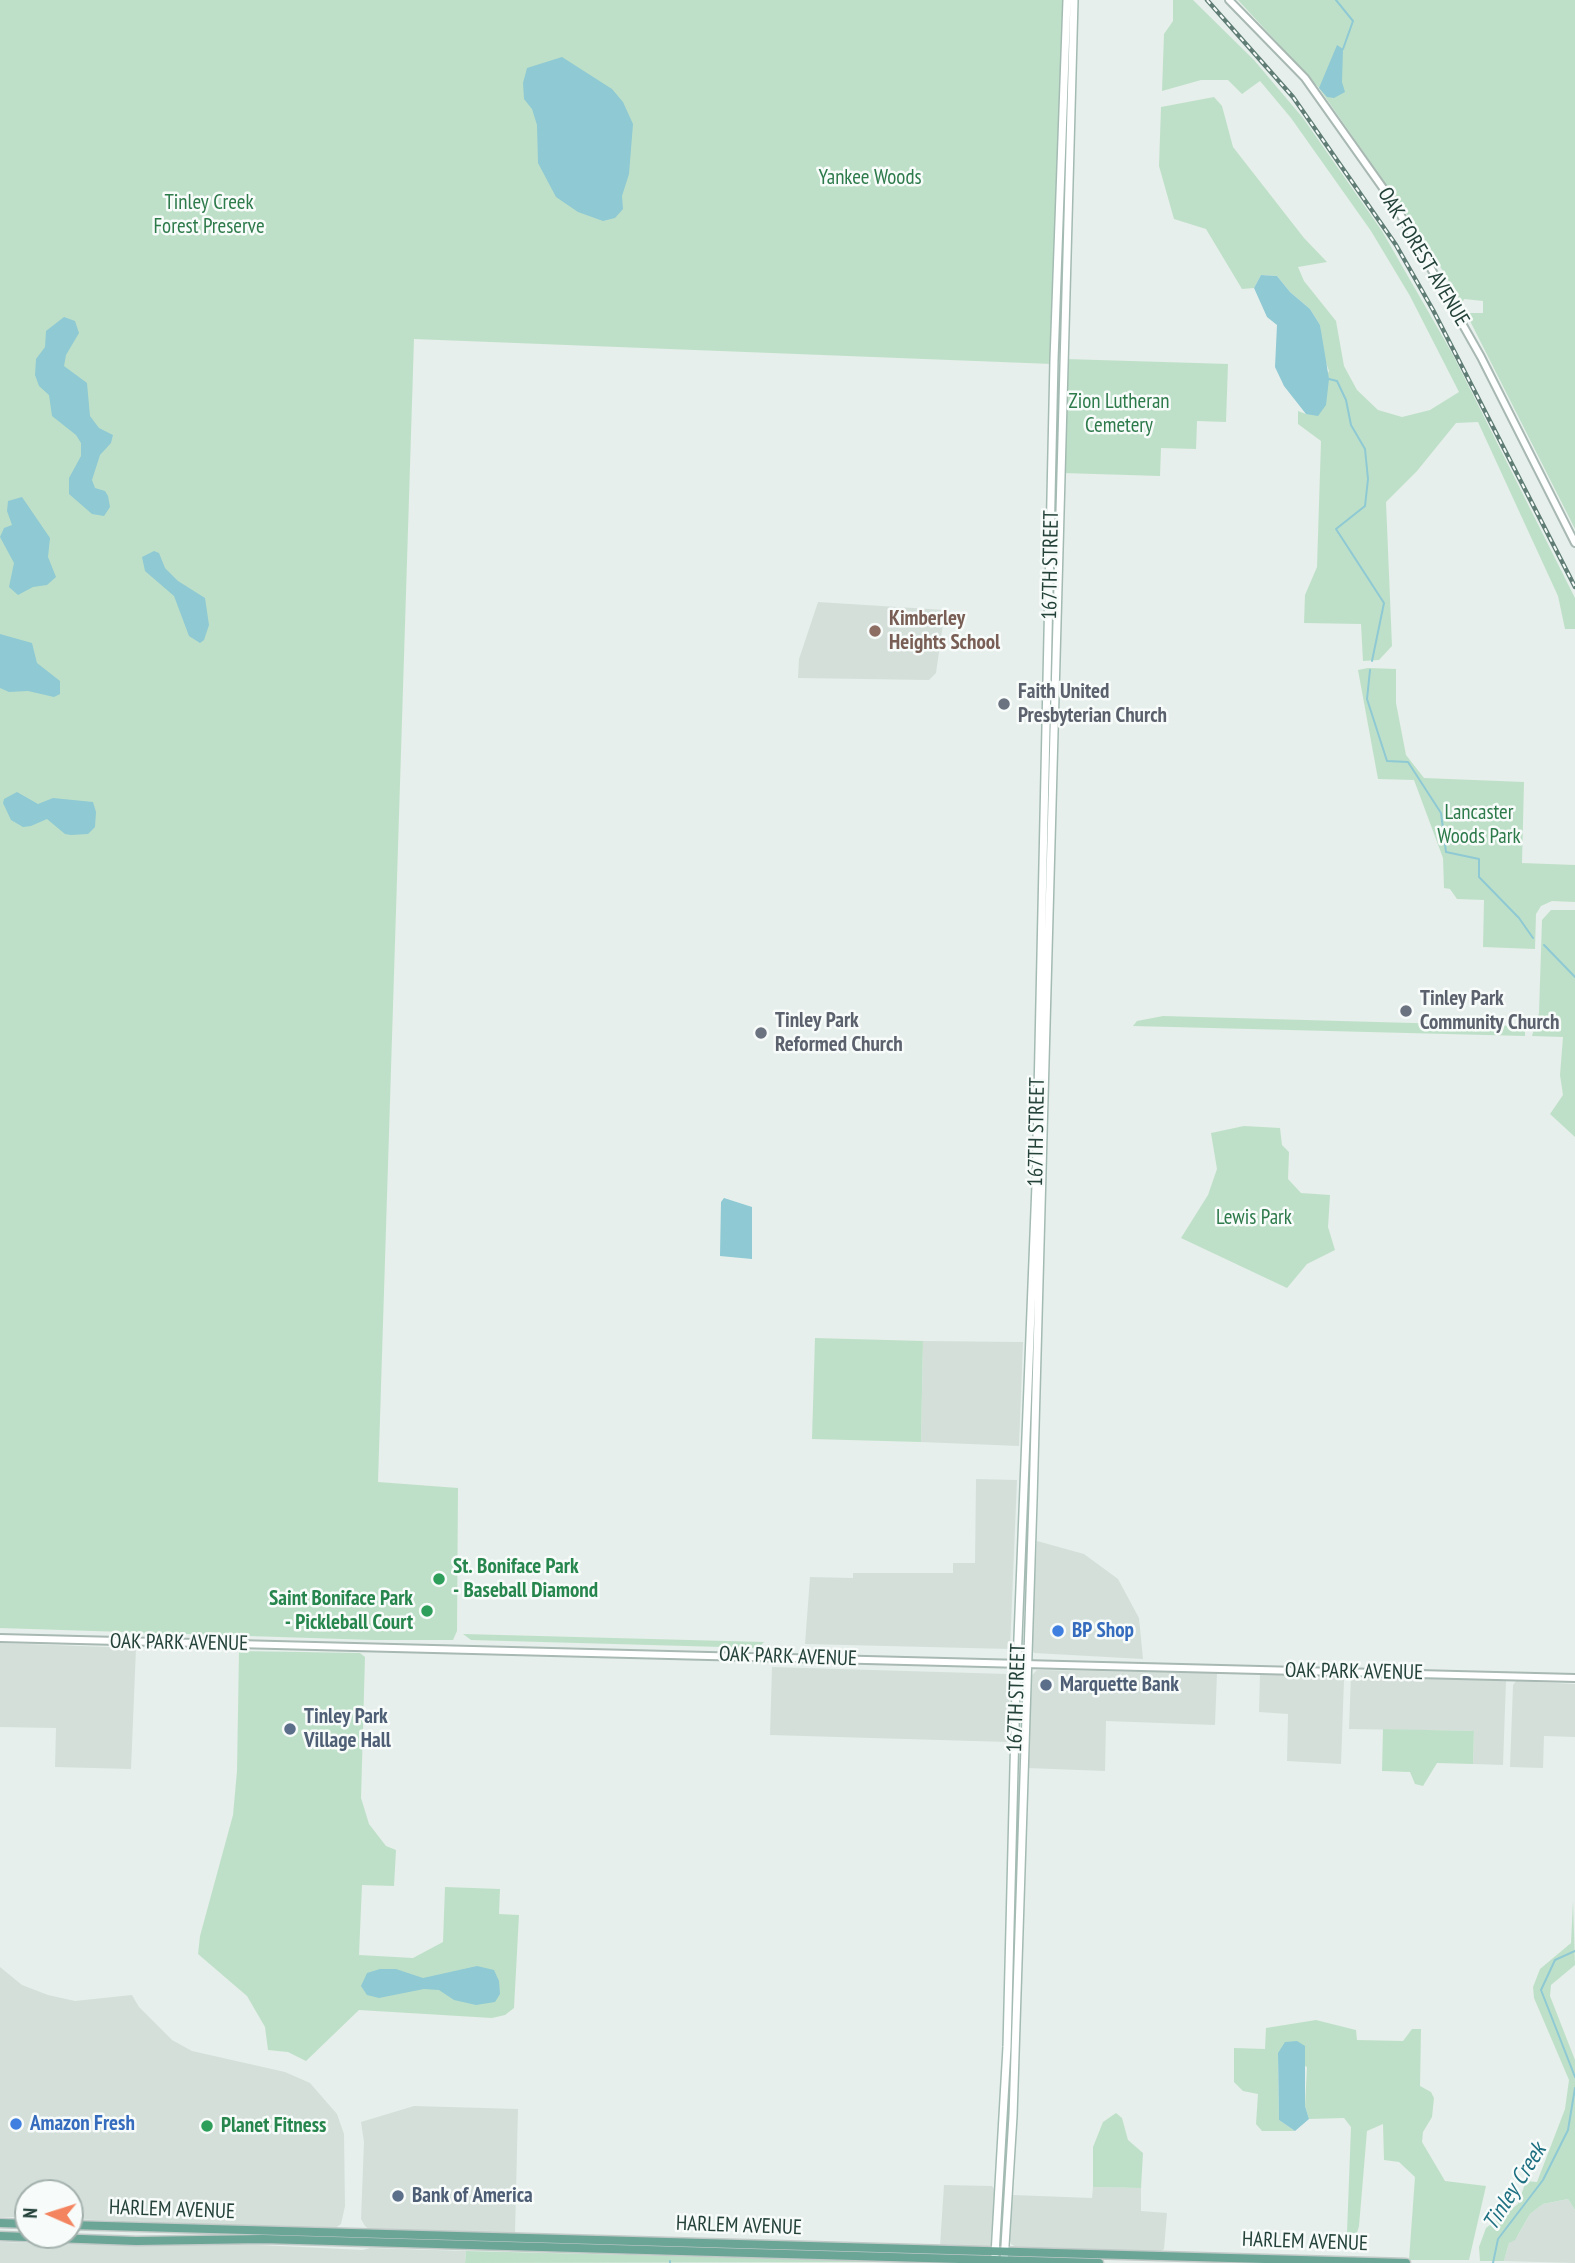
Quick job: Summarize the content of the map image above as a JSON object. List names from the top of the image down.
{
  "streets": {
    "main road": ["167TH STREET", "HARLEM AVENUE"],
    "street": ["OAK FOREST AVENUE", "OAK PARK AVENUE"]
  },
  "crossings": [
    ["167TH STREET", "OAK PARK AVENUE"],
    ["167TH STREET", "HARLEM AVENUE"]
  ],
  "water": ["Tinley Creek"],
  "parks": [
    "Yankee Woods",
    "Tinley Creek Forest Preserve",
    "Zion Lutheran Cemetery",
    "Lancaster Woods Park",
    "Lewis Park"
  ],
  "places": [
    "Kimberley Heights School",
    "Faith United Presbyterian Church",
    "Tinley Park Community Church",
    "Tinley Park Reformed Church",
    "St. Boniface Park - Baseball Diamond",
    "Saint Boniface Park - Pickleball Court",
    "BP Shop",
    "Marquette Bank",
    "Tinley Park Village Hall",
    "Amazon Fresh",
    "Planet Fitness",
    "Bank of America"
  ],
  "north": "left"
}
